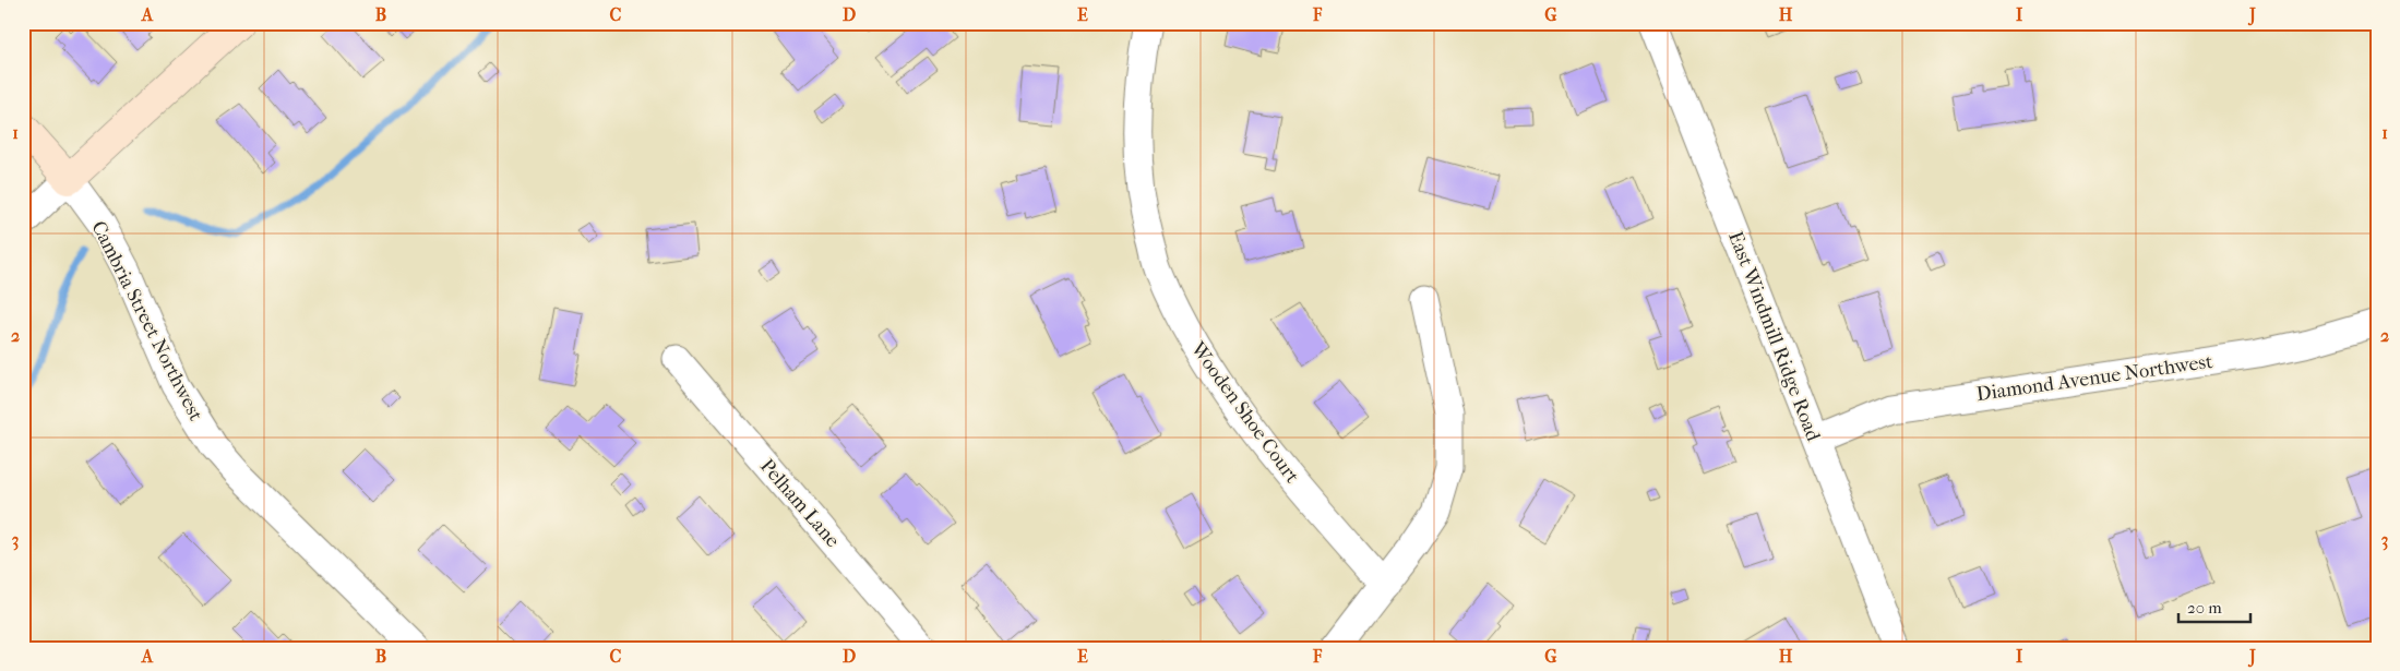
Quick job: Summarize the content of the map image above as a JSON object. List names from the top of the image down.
{
  "streets": {
    "street": [
      "Cambria Street Northwest",
      "East Windmill Ridge Road",
      "Diamond Avenue Northwest",
      "Wooden Shoe Court",
      "Pelham Lane"
    ]
  },
  "crossings": [
    ["East Windmill Ridge Road", "Diamond Avenue Northwest"]
  ],
  "scale_bar": "20 m",
  "grid": {
    "columns": [
      "A",
      "B",
      "C",
      "D",
      "E",
      "F",
      "G",
      "H",
      "I",
      "J"
    ],
    "rows": ["1", "2", "3"]
  }
}
